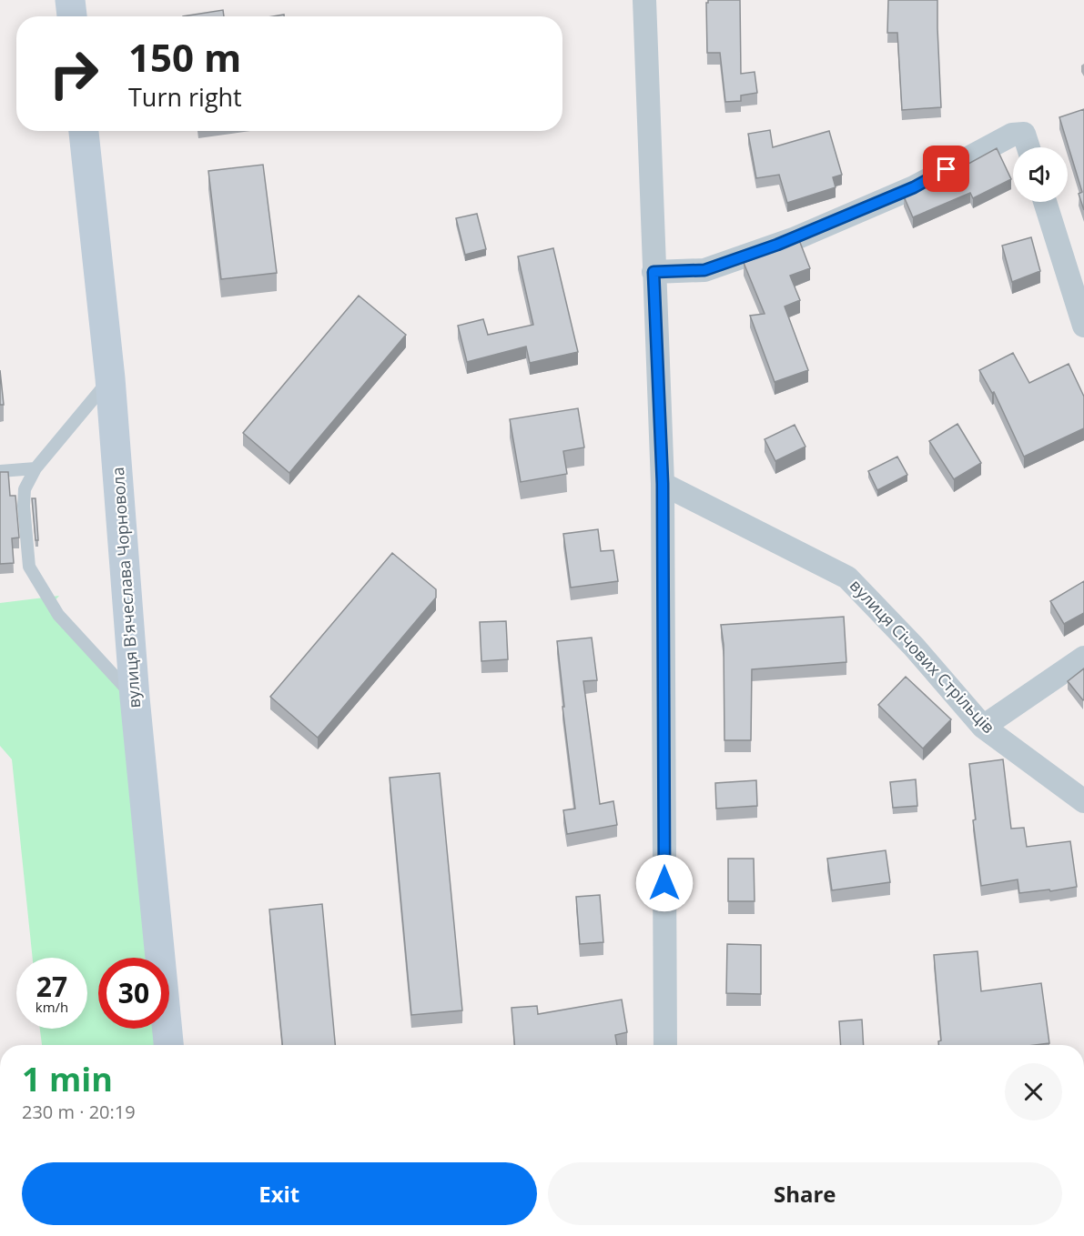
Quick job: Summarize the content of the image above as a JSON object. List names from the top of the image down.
{
  "streets": {
    "street": ["вулиця В'ячеслава Чорновола", "вулиця Січових Стрільців"]
  },
  "page": {
    "turn": ["150 m", "Turn right"],
    "speed": "27 km/h",
    "limit": "30",
    "heading": ["1 min", "230 m · 20:19"],
    "buttons": ["Exit", "Share"]
  }
}
